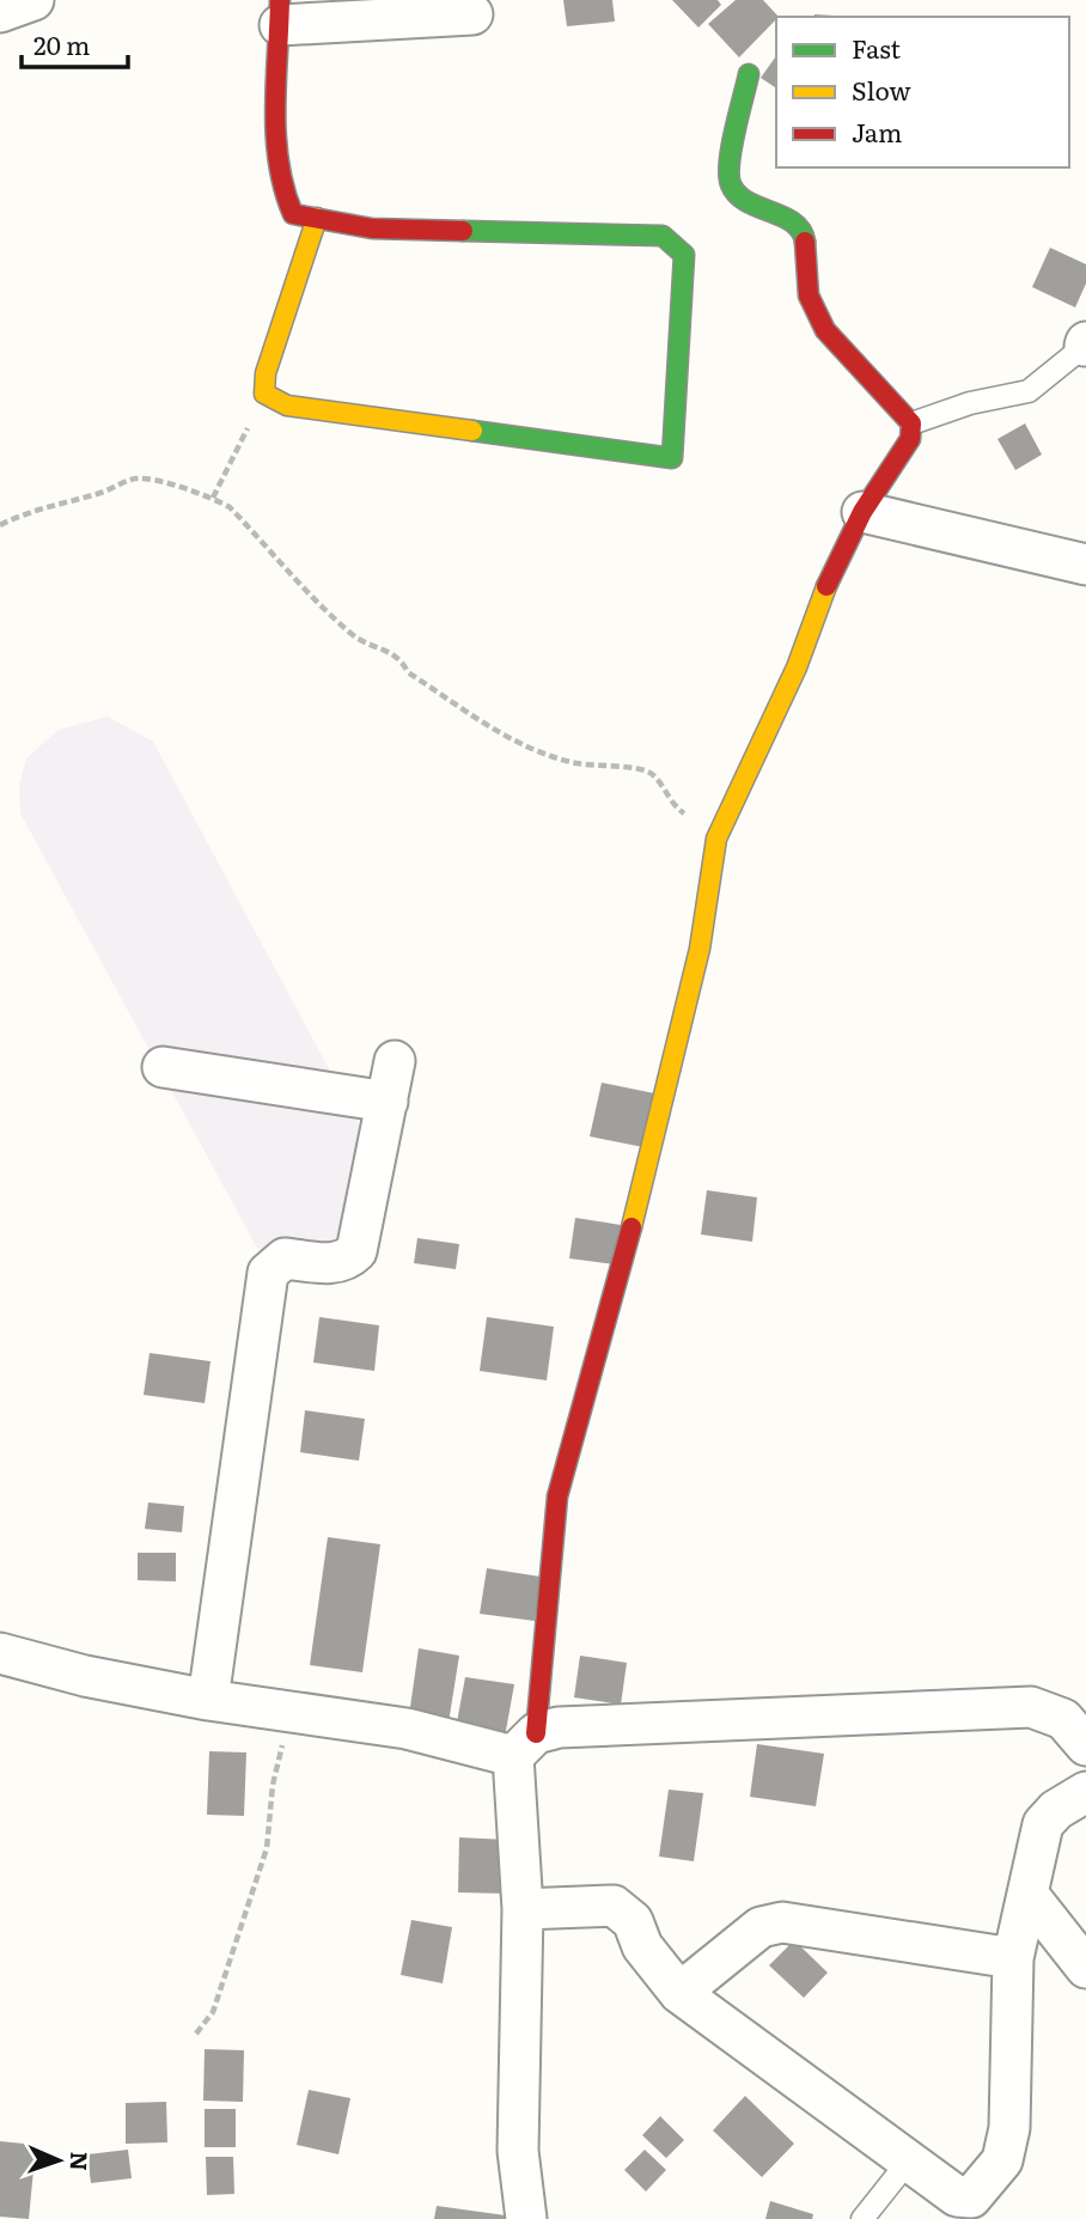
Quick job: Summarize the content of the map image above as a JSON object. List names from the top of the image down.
{
  "legend": ["Fast", "Slow", "Jam"],
  "scale_bar": "20 m",
  "north": "right"
}
